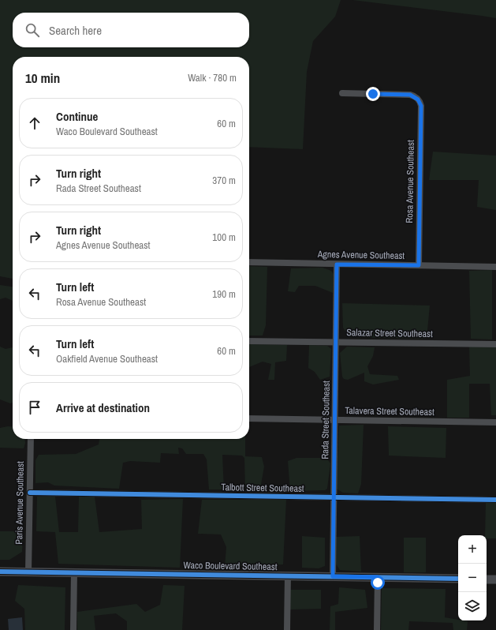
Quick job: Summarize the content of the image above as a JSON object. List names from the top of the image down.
{
  "streets": {
    "street": [
      "Rosa Avenue Southeast",
      "Agnes Avenue Southeast",
      "Salazar Street Southeast",
      "Talavera Street Southeast",
      "Rada Street Southeast",
      "Talbott Street Southeast",
      "Paris Avenue Southeast",
      "Waco Boulevard Southeast"
    ]
  },
  "crossings": [
    ["Rosa Avenue Southeast", "Agnes Avenue Southeast"],
    ["Agnes Avenue Southeast", "Rada Street Southeast"],
    ["Salazar Street Southeast", "Rada Street Southeast"],
    ["Talavera Street Southeast", "Rada Street Southeast"],
    ["Rada Street Southeast", "Talbott Street Southeast"],
    ["Rada Street Southeast", "Waco Boulevard Southeast"],
    ["Talbott Street Southeast", "Paris Avenue Southeast"],
    ["Paris Avenue Southeast", "Waco Boulevard Southeast"]
  ],
  "page": {
    "search": "Search here",
    "heading": ["10 min", "Walk · 780 m"],
    "list": [
      ["Continue", "Waco Boulevard Southeast", "60 m"],
      ["Turn right", "Rada Street Southeast", "370 m"],
      ["Turn right", "Agnes Avenue Southeast", "100 m"],
      ["Turn left", "Rosa Avenue Southeast", "190 m"],
      ["Turn left", "Oakfield Avenue Southeast", "60 m"],
      "Arrive at destination"
    ],
    "map_buttons": ["+", "−"]
  }
}
